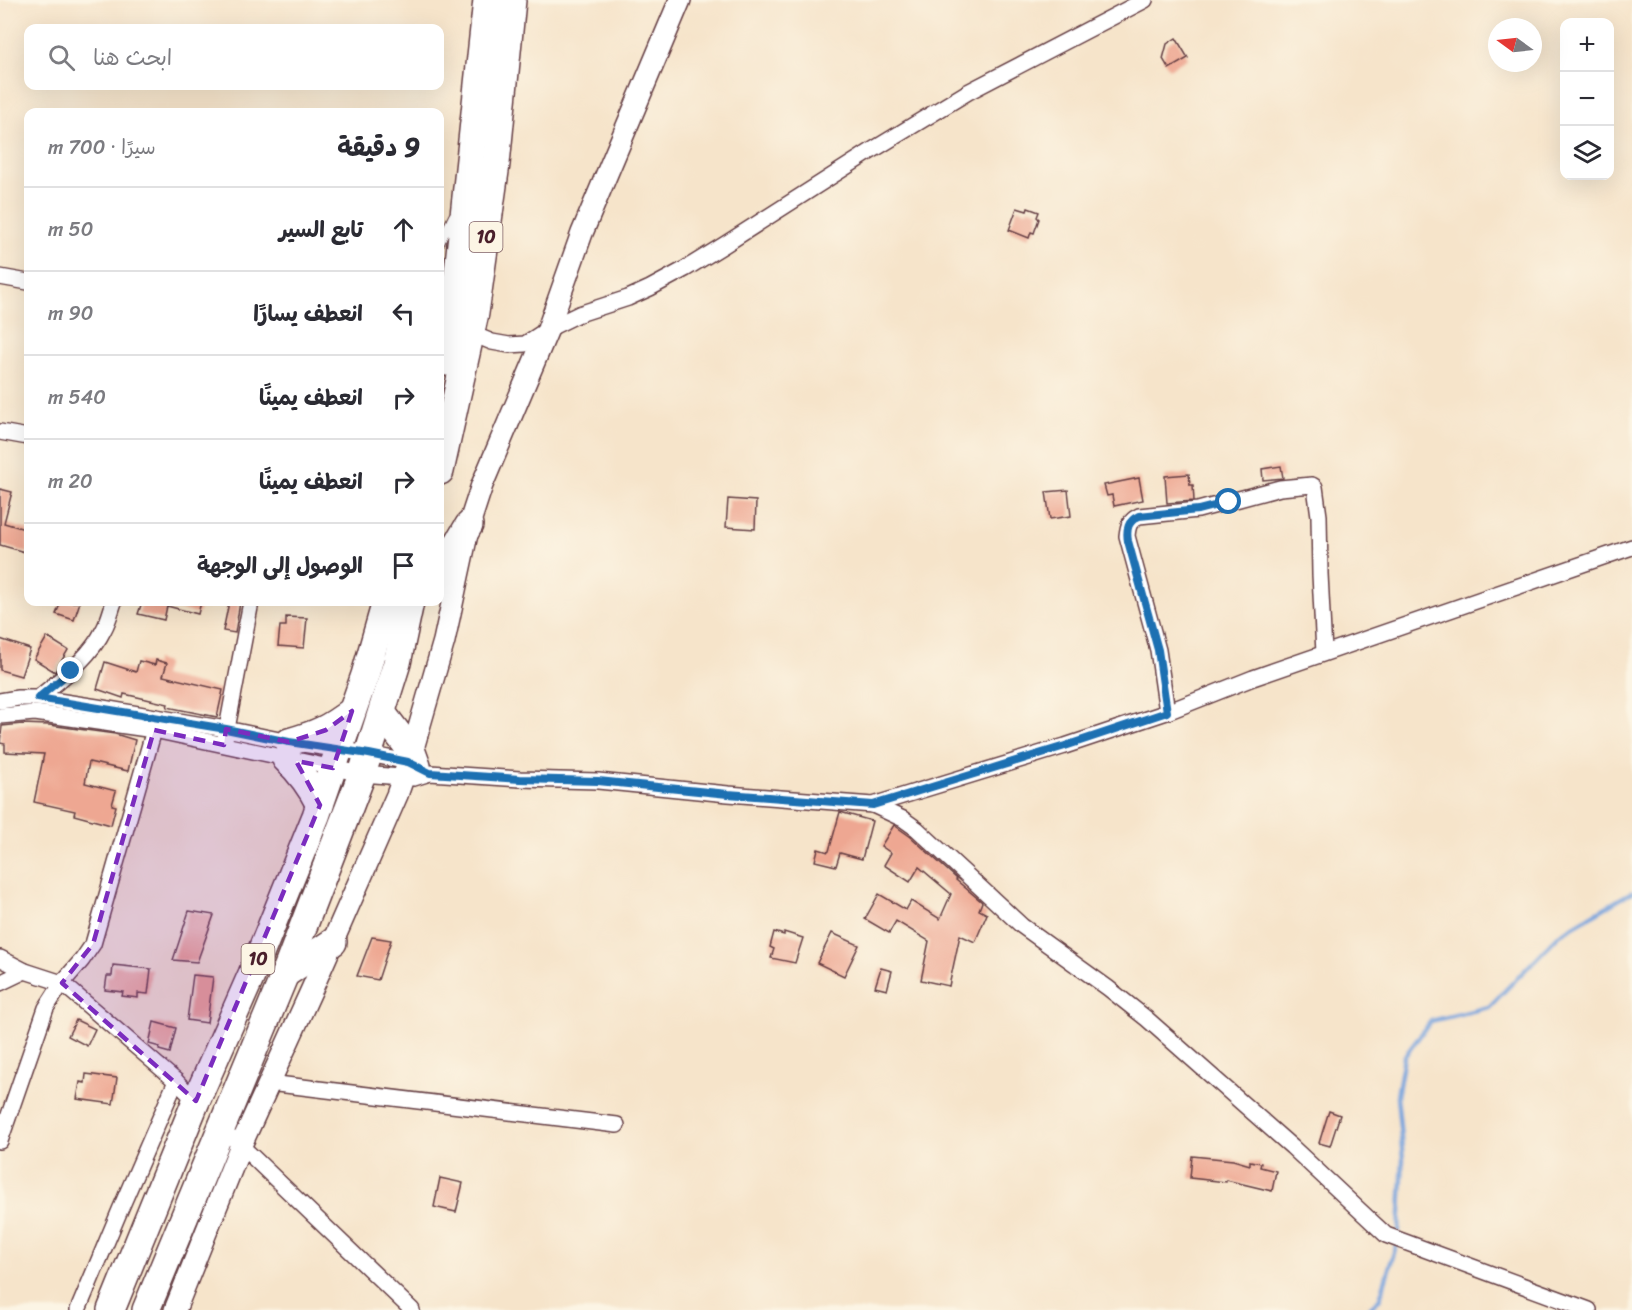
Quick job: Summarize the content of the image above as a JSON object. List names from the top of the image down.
{
  "streets": {
    "highway": ["10"]
  },
  "north": "left",
  "page": {
    "map_buttons": ["+", "−"],
    "search": "ابحث هنا",
    "heading": ["9 دقيقة", "سيرًا · 700 m"],
    "list": [
      ["تابع السير", "50 m"],
      ["انعطف يسارًا", "90 m"],
      ["انعطف يمينًا", "540 m"],
      ["انعطف يمينًا", "20 m"],
      "الوصول إلى الوجهة"
    ]
  }
}
